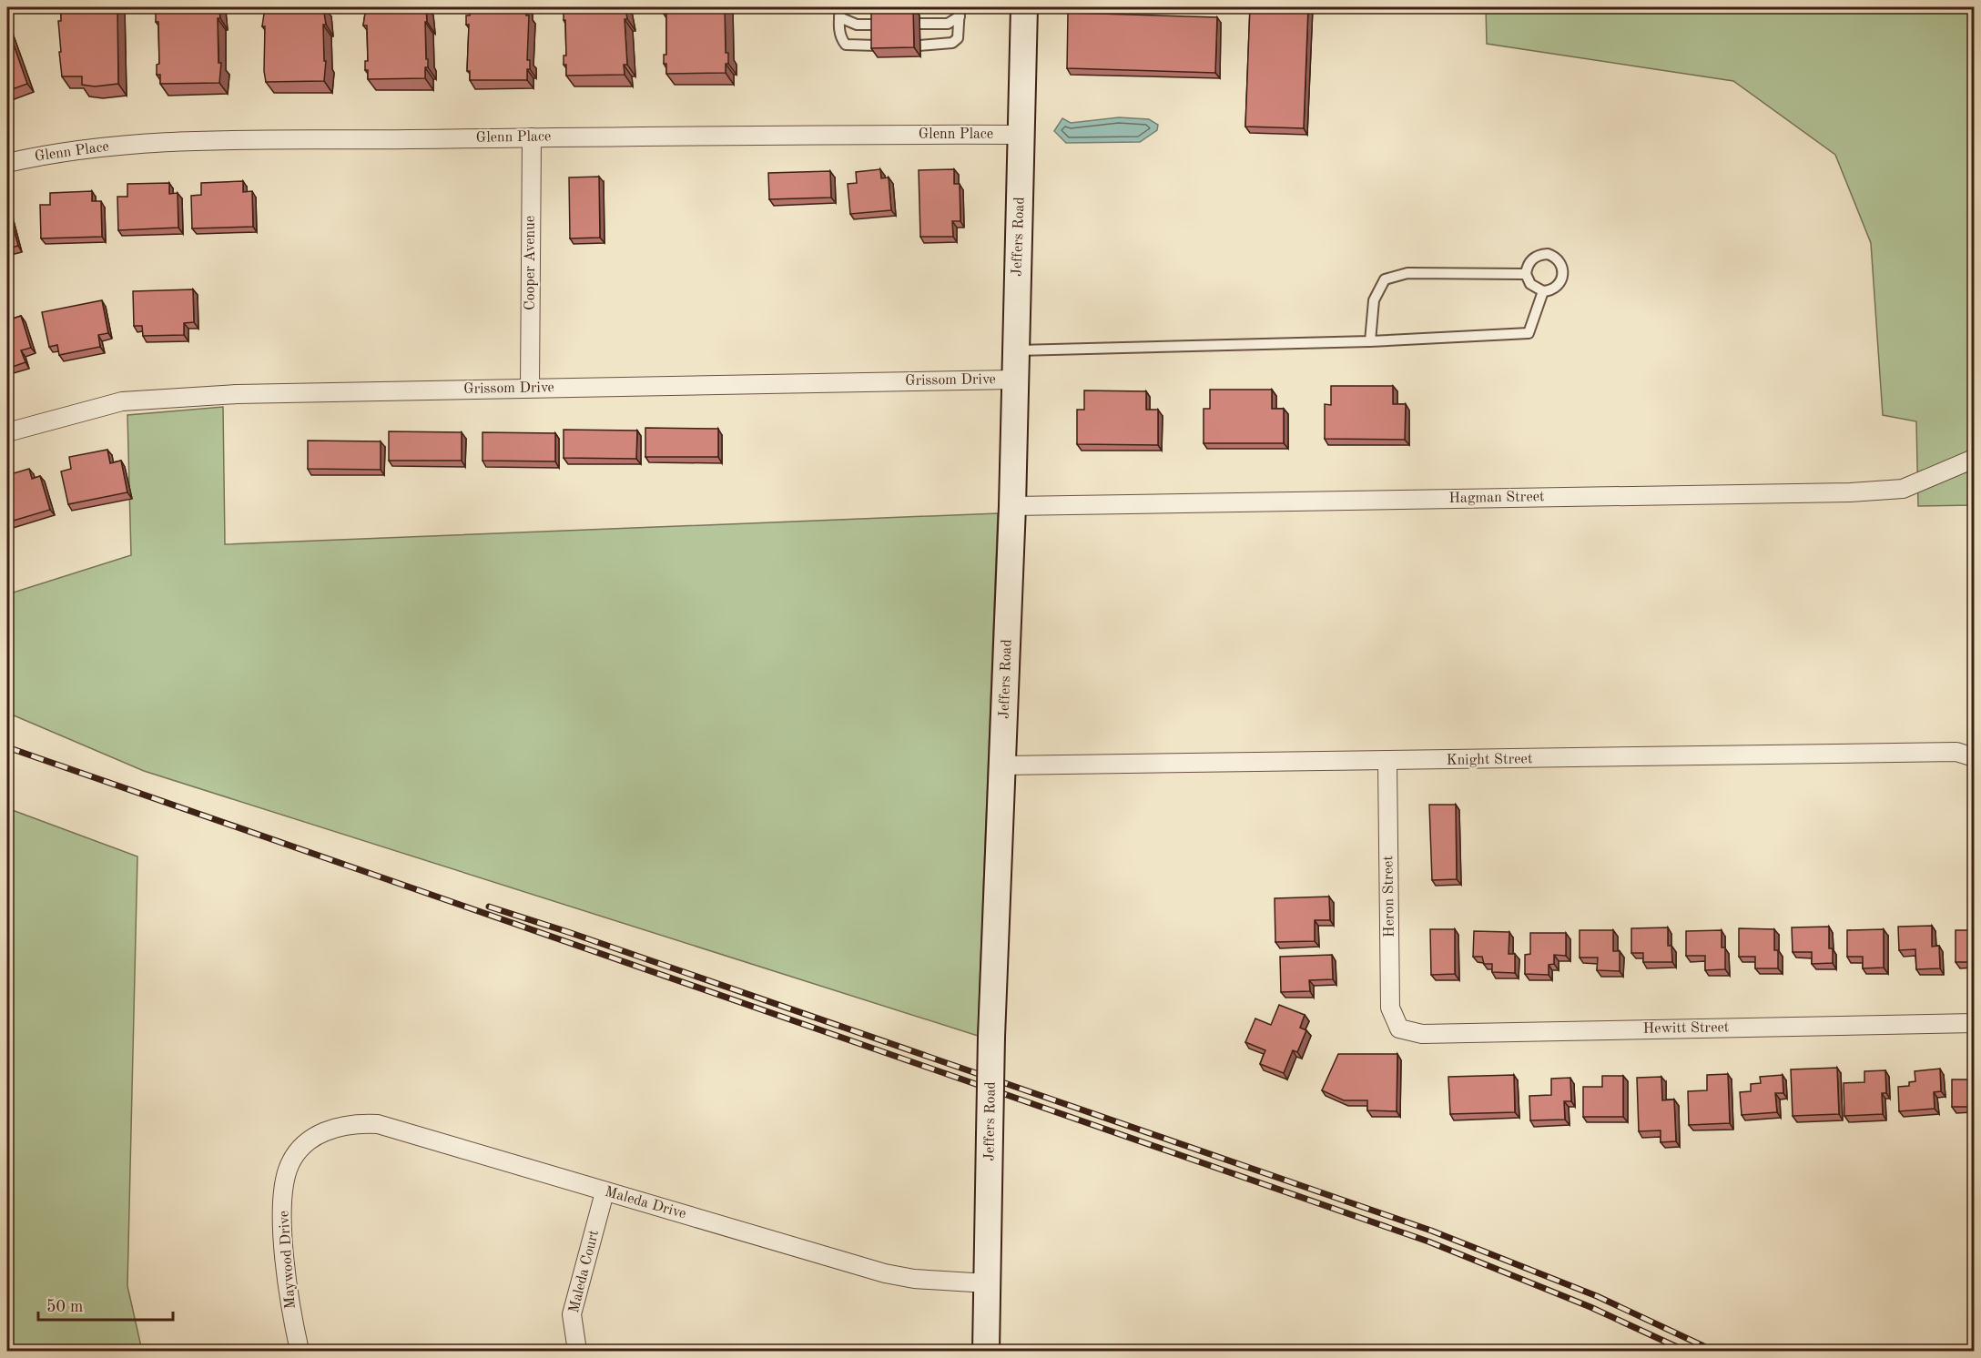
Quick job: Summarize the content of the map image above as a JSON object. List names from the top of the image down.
{
  "streets": {
    "main road": ["Jeffers Road"],
    "street": [
      "Glenn Place",
      "Cooper Avenue",
      "Grissom Drive",
      "Hagman Street",
      "Knight Street",
      "Heron Street",
      "Hewitt Street",
      "Maleda Drive",
      "Maywood Drive",
      "Maleda Court"
    ]
  },
  "crossings": [
    ["Glenn Place", "Jeffers Road"],
    ["Glenn Place", "Cooper Avenue"],
    ["Jeffers Road", "Grissom Drive"],
    ["Jeffers Road", "Hagman Street"],
    ["Jeffers Road", "Knight Street"],
    ["Jeffers Road", "Maleda Drive"],
    ["Cooper Avenue", "Grissom Drive"],
    ["Knight Street", "Heron Street"],
    ["Heron Street", "Hewitt Street"],
    ["Maleda Drive", "Maywood Drive"],
    ["Maleda Drive", "Maleda Court"]
  ],
  "scale_bar": "50 m"
}
